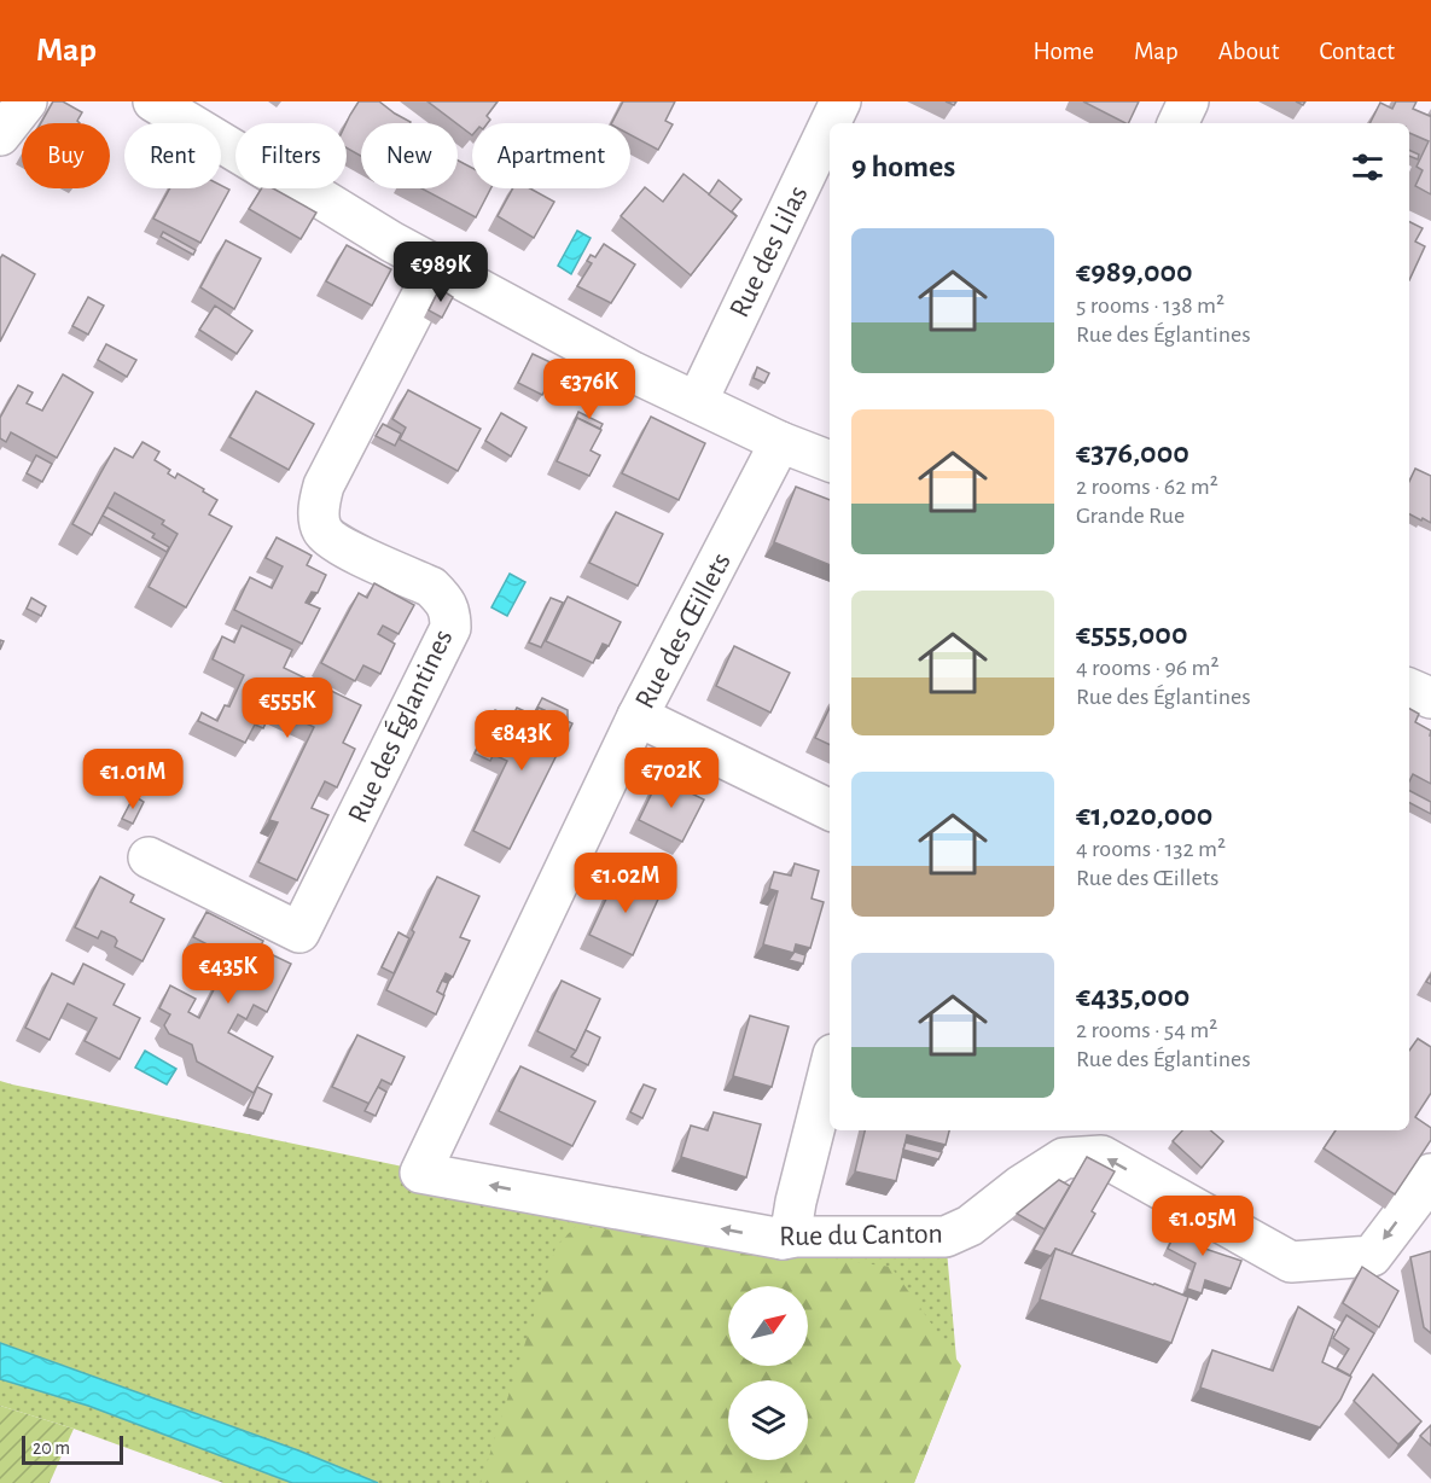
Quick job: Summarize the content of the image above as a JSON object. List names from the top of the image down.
{
  "streets": {
    "street": [
      "Rue des Lilas",
      "Rue des Œillets",
      "Rue des Églantines",
      "Rue du Canton"
    ]
  },
  "crossings": [
    ["Rue des Œillets", "Rue du Canton"]
  ],
  "one_way": ["Rue du Canton"],
  "scale_bar": "20 m",
  "north": "top right",
  "page": {
    "header": "Map",
    "nav": [
      "Home",
      "Map",
      "About",
      "Contact"
    ],
    "chip": [
      "Buy",
      "Rent",
      "Filters",
      "New",
      "Apartment"
    ],
    "heading": "9 homes",
    "list": [
      {
        "name": "€989,000",
        "note": "5 rooms · 138 m² · Rue des Églantines"
      },
      {
        "name": "€376,000",
        "note": "2 rooms · 62 m² · Grande Rue"
      },
      {
        "name": "€555,000",
        "note": "4 rooms · 96 m² · Rue des Églantines"
      },
      {
        "name": "€1,020,000",
        "note": "4 rooms · 132 m² · Rue des Œillets"
      },
      {
        "name": "€435,000",
        "note": "2 rooms · 54 m² · Rue des Églantines"
      }
    ],
    "price": [
      "€989K",
      "€376K",
      "€555K",
      "€843K",
      "€702K",
      "€1.01M",
      "€1.02M",
      "€435K",
      "€1.05M"
    ],
    "scale": "20 m"
  }
}
